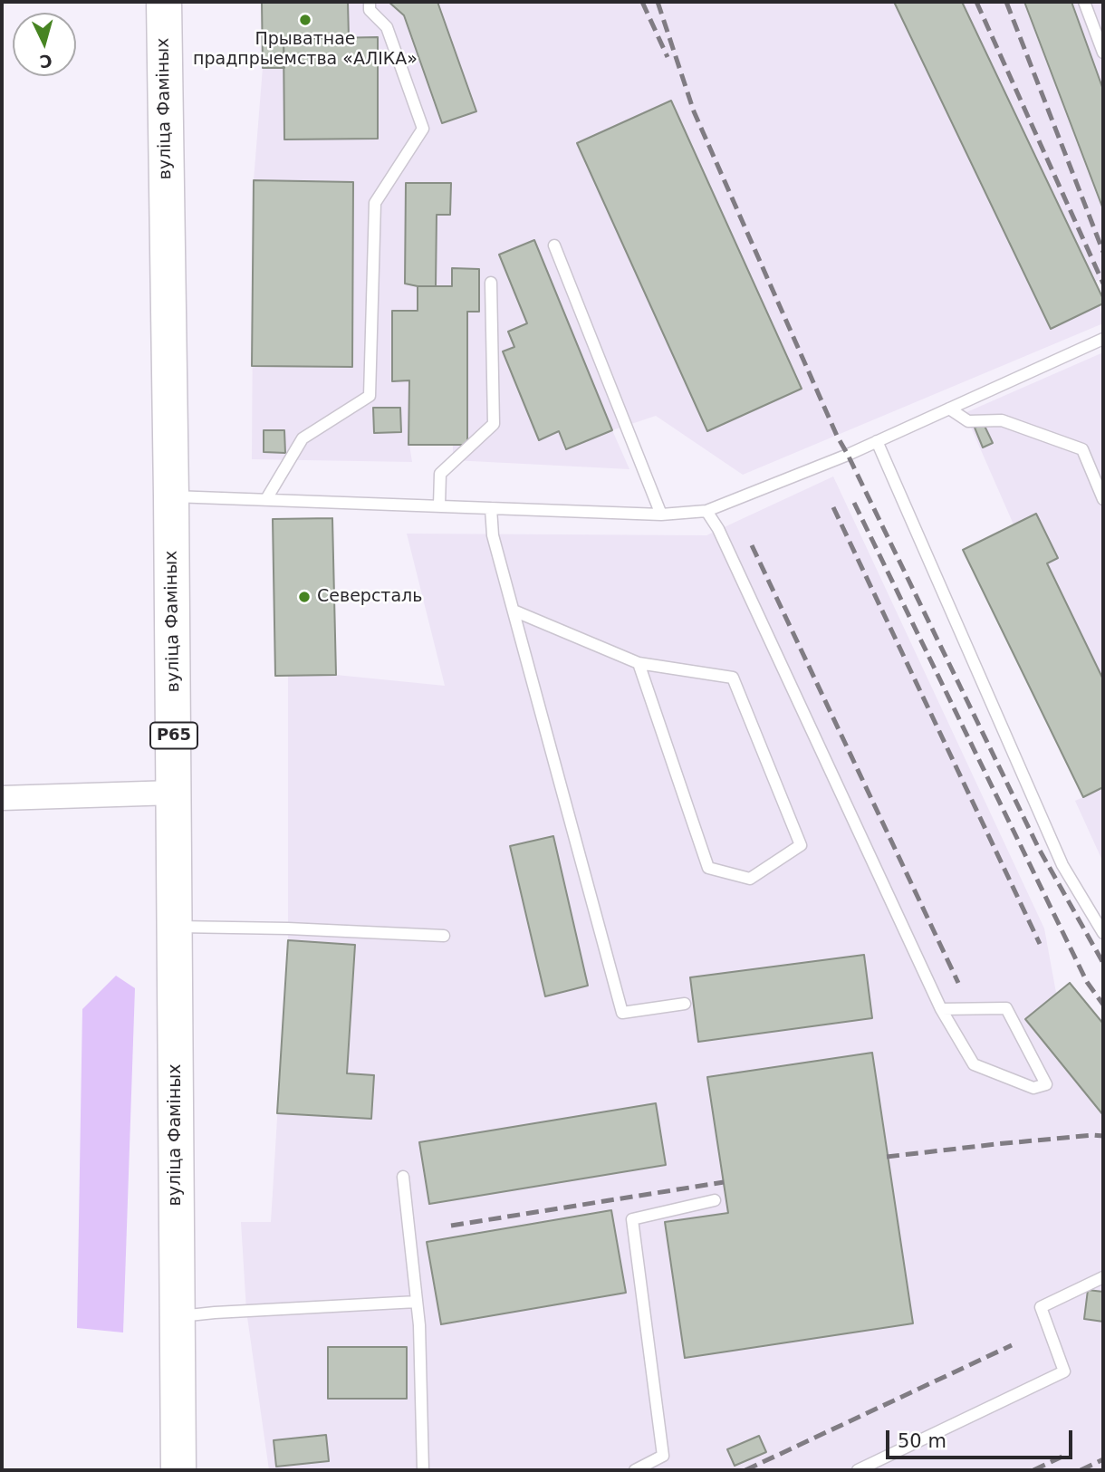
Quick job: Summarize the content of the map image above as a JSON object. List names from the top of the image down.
{
  "streets": {
    "main road": ["вуліца Фаміных", "Р65"]
  },
  "places": ["Прыватнае прадпрыемства «АЛІКА»", "Северсталь"],
  "scale_bar": "50 m",
  "north": "bottom"
}
